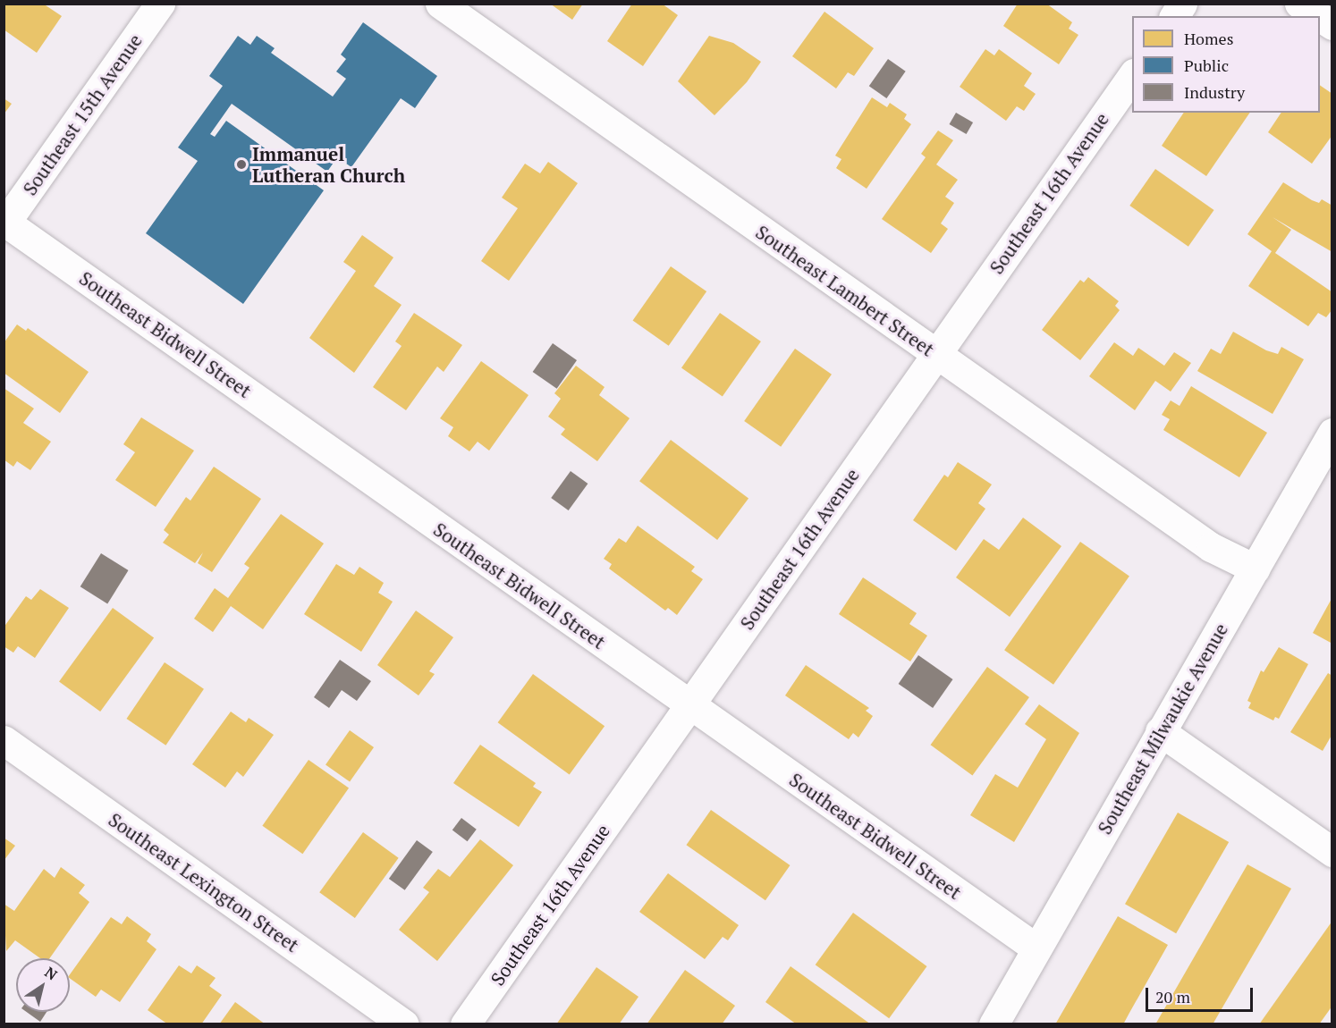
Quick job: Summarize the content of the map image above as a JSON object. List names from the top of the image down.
{
  "streets": {
    "street": [
      "Southeast 15th Avenue",
      "Southeast 16th Avenue",
      "Southeast Lambert Street",
      "Southeast Bidwell Street",
      "Southeast Milwaukie Avenue",
      "Southeast Lexington Street"
    ]
  },
  "crossings": [
    ["Southeast 15th Avenue", "Southeast Bidwell Street"],
    ["Southeast 16th Avenue", "Southeast Lambert Street"],
    ["Southeast 16th Avenue", "Southeast Bidwell Street"],
    ["Southeast Lambert Street", "Southeast Milwaukie Avenue"],
    ["Southeast Bidwell Street", "Southeast Milwaukie Avenue"]
  ],
  "places": ["Immanuel Lutheran Church"],
  "legend": ["Homes", "Public", "Industry"],
  "scale_bar": "20 m",
  "north": "top right"
}
